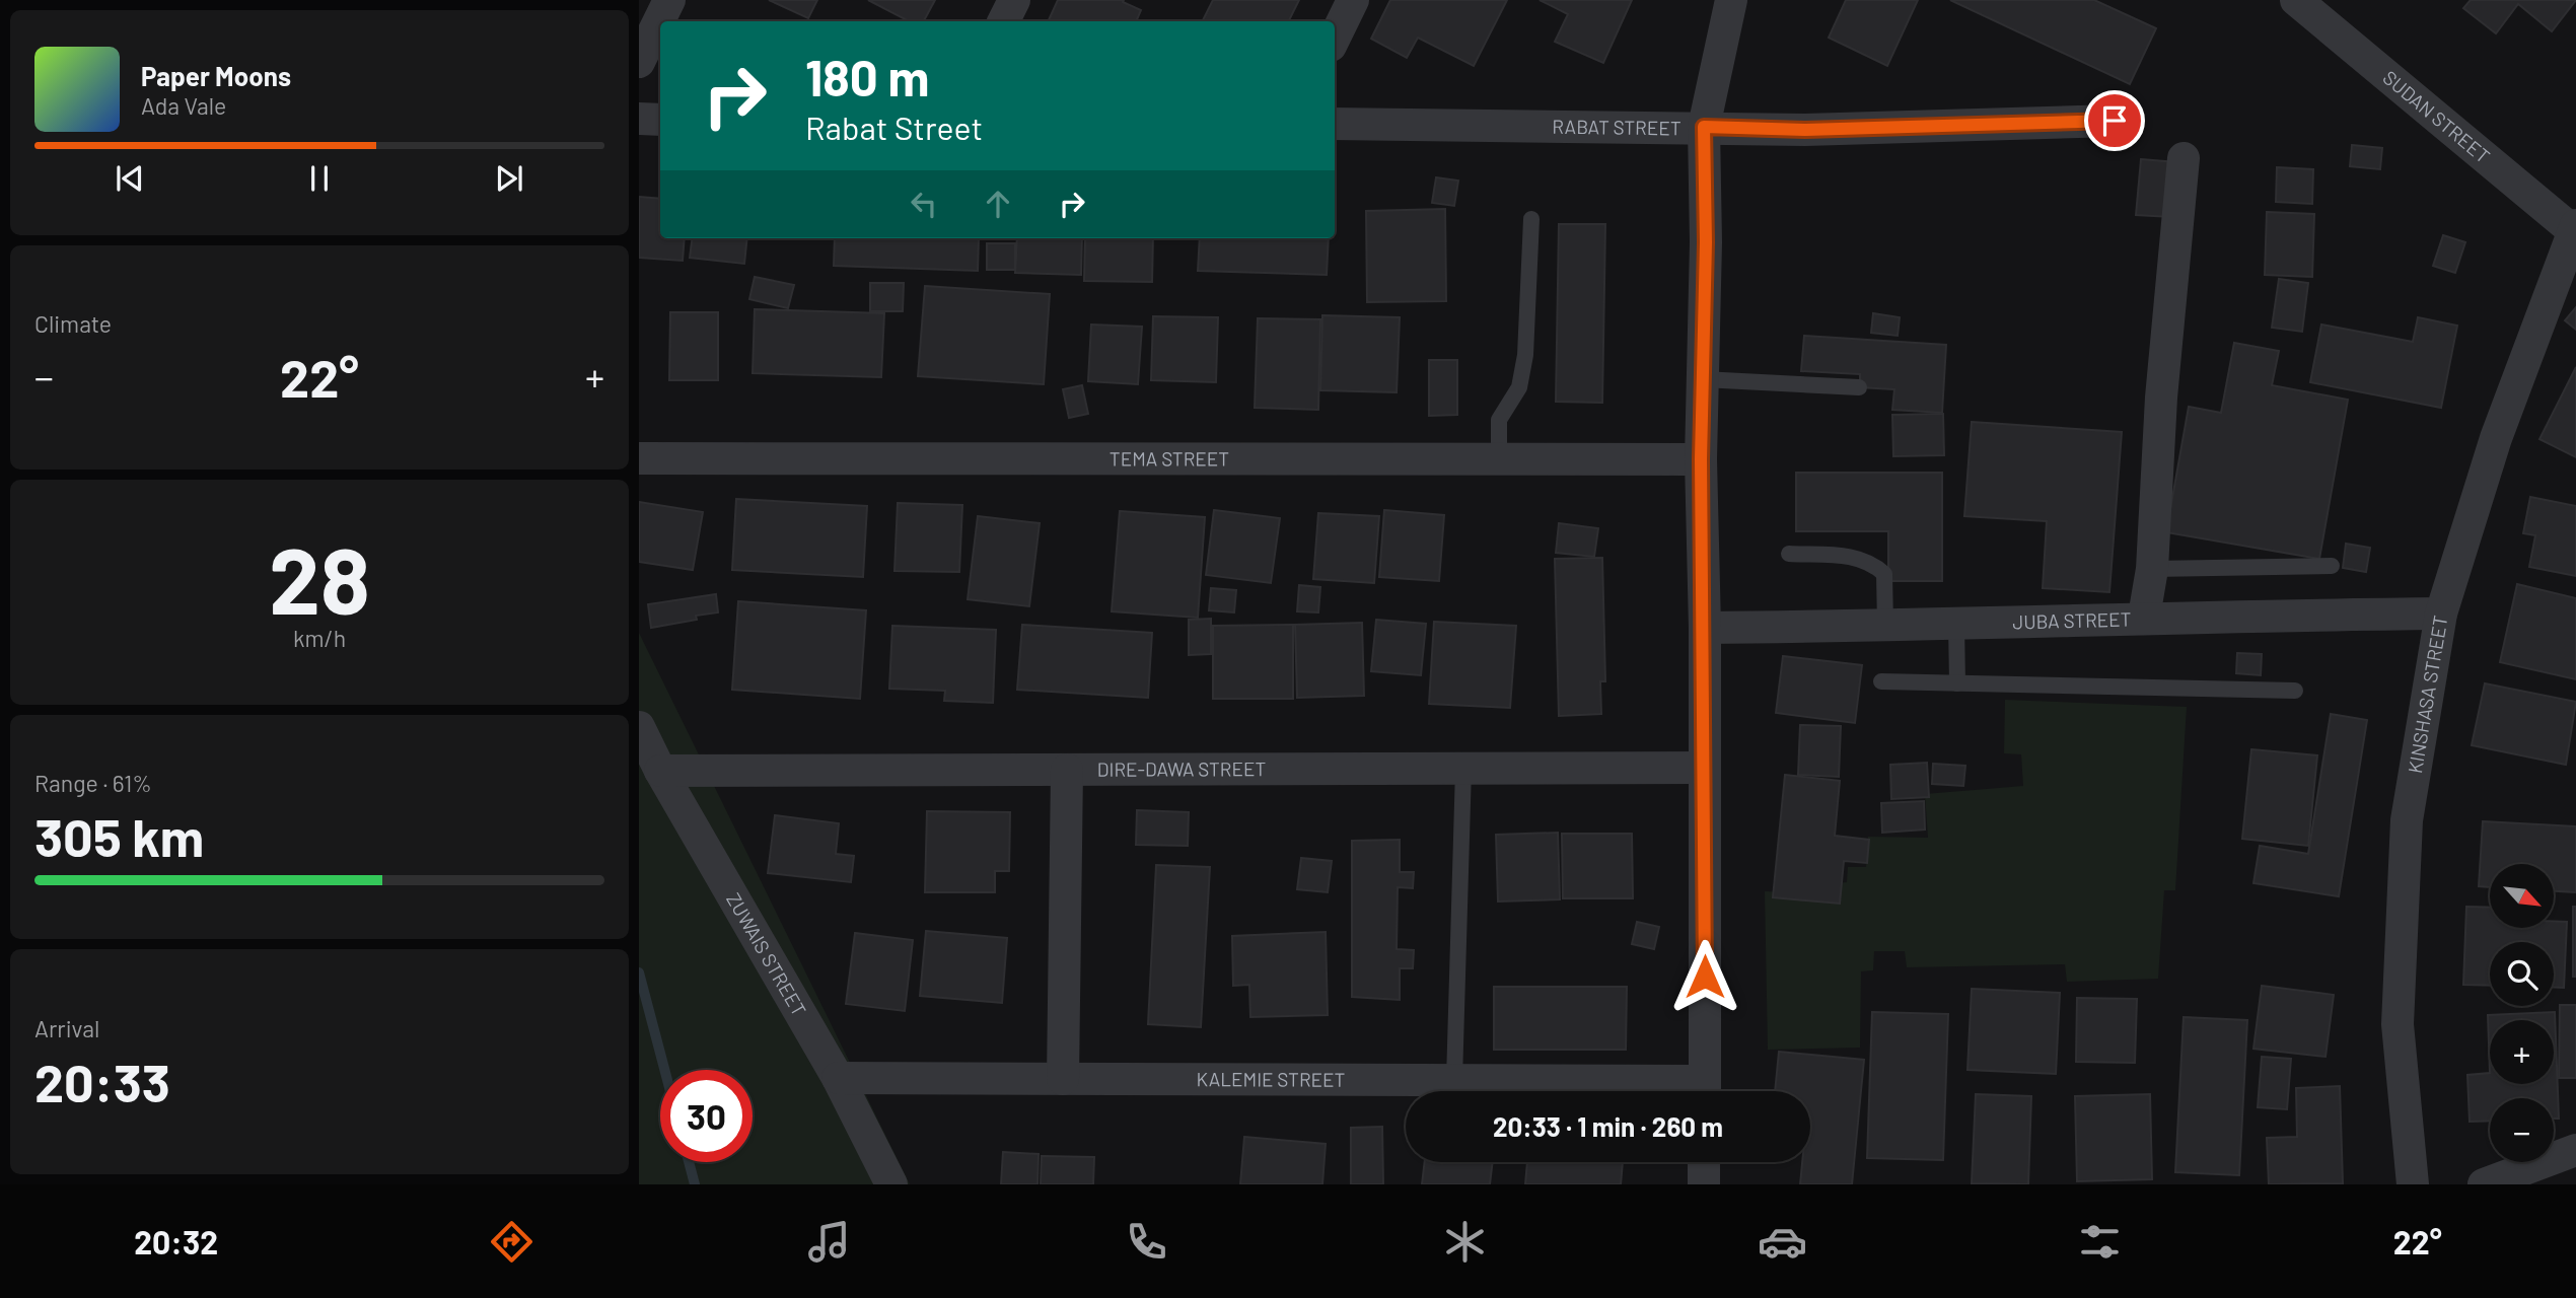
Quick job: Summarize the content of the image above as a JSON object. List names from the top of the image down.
{
  "streets": {
    "street": [
      "SUDAN STREET",
      "RABAT STREET",
      "TEMA STREET",
      "JUBA STREET",
      "KINSHASA STREET",
      "DIRE-DAWA STREET",
      "ZUWAIS STREET",
      "KALEMIE STREET"
    ]
  },
  "crossings": [
    ["SUDAN STREET", "KINSHASA STREET"],
    ["JUBA STREET", "KINSHASA STREET"],
    ["DIRE-DAWA STREET", "ZUWAIS STREET"],
    ["ZUWAIS STREET", "KALEMIE STREET"]
  ],
  "north": "bottom right",
  "page": {
    "turn": ["180 m", "Rabat Street"],
    "song": ["Paper Moons", "Ada Vale"],
    "tile": [
      "Climate",
      ["28", "km/h"],
      ["Range · 61%", "305 km"],
      ["Arrival", "20:33"]
    ],
    "heat": ["−", "22°", "+"],
    "map_buttons": ["+", "−"],
    "limit": "30",
    "trip": "20:33 · 1 min · 260 m",
    "tabs": ["20:32", "22°"]
  }
}
